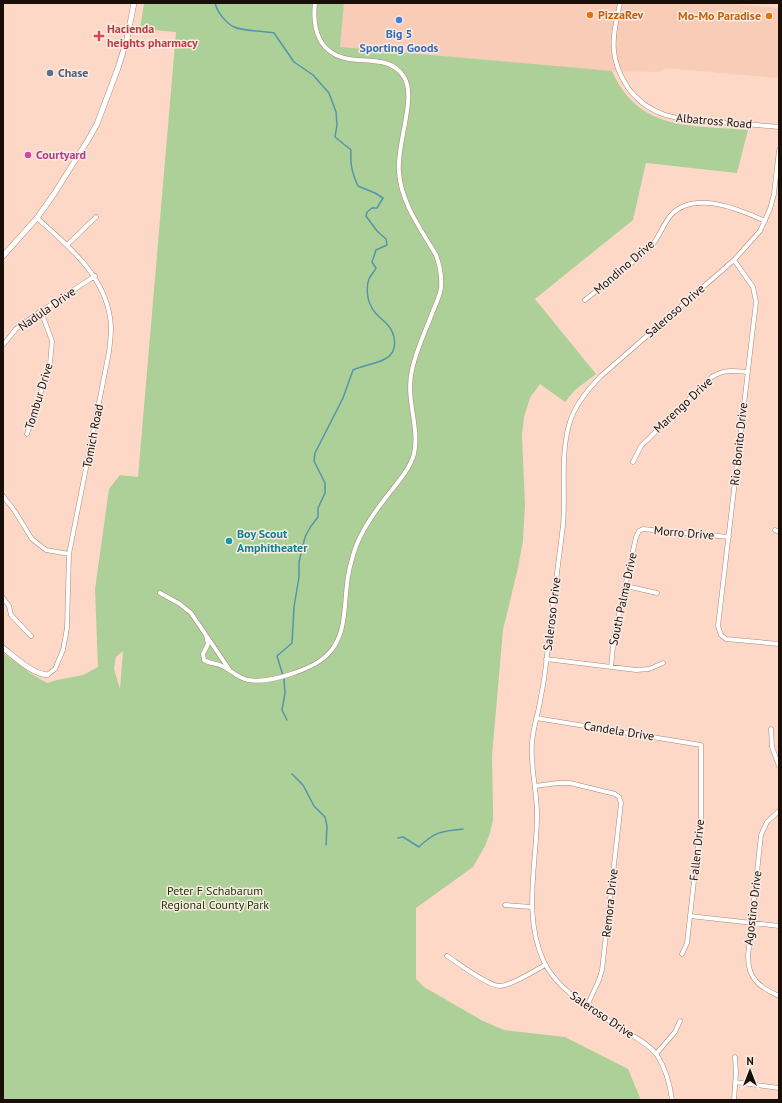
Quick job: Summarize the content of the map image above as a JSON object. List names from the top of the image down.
{
  "streets": {
    "street": [
      "Albatross Road",
      "Mondino Drive",
      "Nadula Drive",
      "Saleroso Drive",
      "Tombur Drive",
      "Marengo Drive",
      "Tomich Road",
      "Rio Bonito Drive",
      "Morro Drive",
      "South Palma Drive",
      "Candela Drive",
      "Fallen Drive",
      "Remora Drive",
      "Agostino Drive"
    ]
  },
  "crossings": [
    ["Mondino Drive", "Saleroso Drive"],
    ["Nadula Drive", "Tombur Drive"],
    ["Nadula Drive", "Tomich Road"],
    ["Saleroso Drive", "Rio Bonito Drive"],
    ["Saleroso Drive", "Candela Drive"],
    ["Saleroso Drive", "Remora Drive"],
    ["Marengo Drive", "Rio Bonito Drive"],
    ["Rio Bonito Drive", "Morro Drive"],
    ["Morro Drive", "South Palma Drive"],
    ["Candela Drive", "Fallen Drive"]
  ],
  "parks": ["Peter F Schabarum Regional County Park"],
  "places": {
    "other": [
      "PizzaRev",
      "Mo-Mo Paradise",
      "Big 5 Sporting Goods",
      "Chase",
      "Courtyard",
      "Boy Scout Amphitheater"
    ],
    "health": ["Hacienda heights pharmacy"]
  },
  "north": "top"
}
